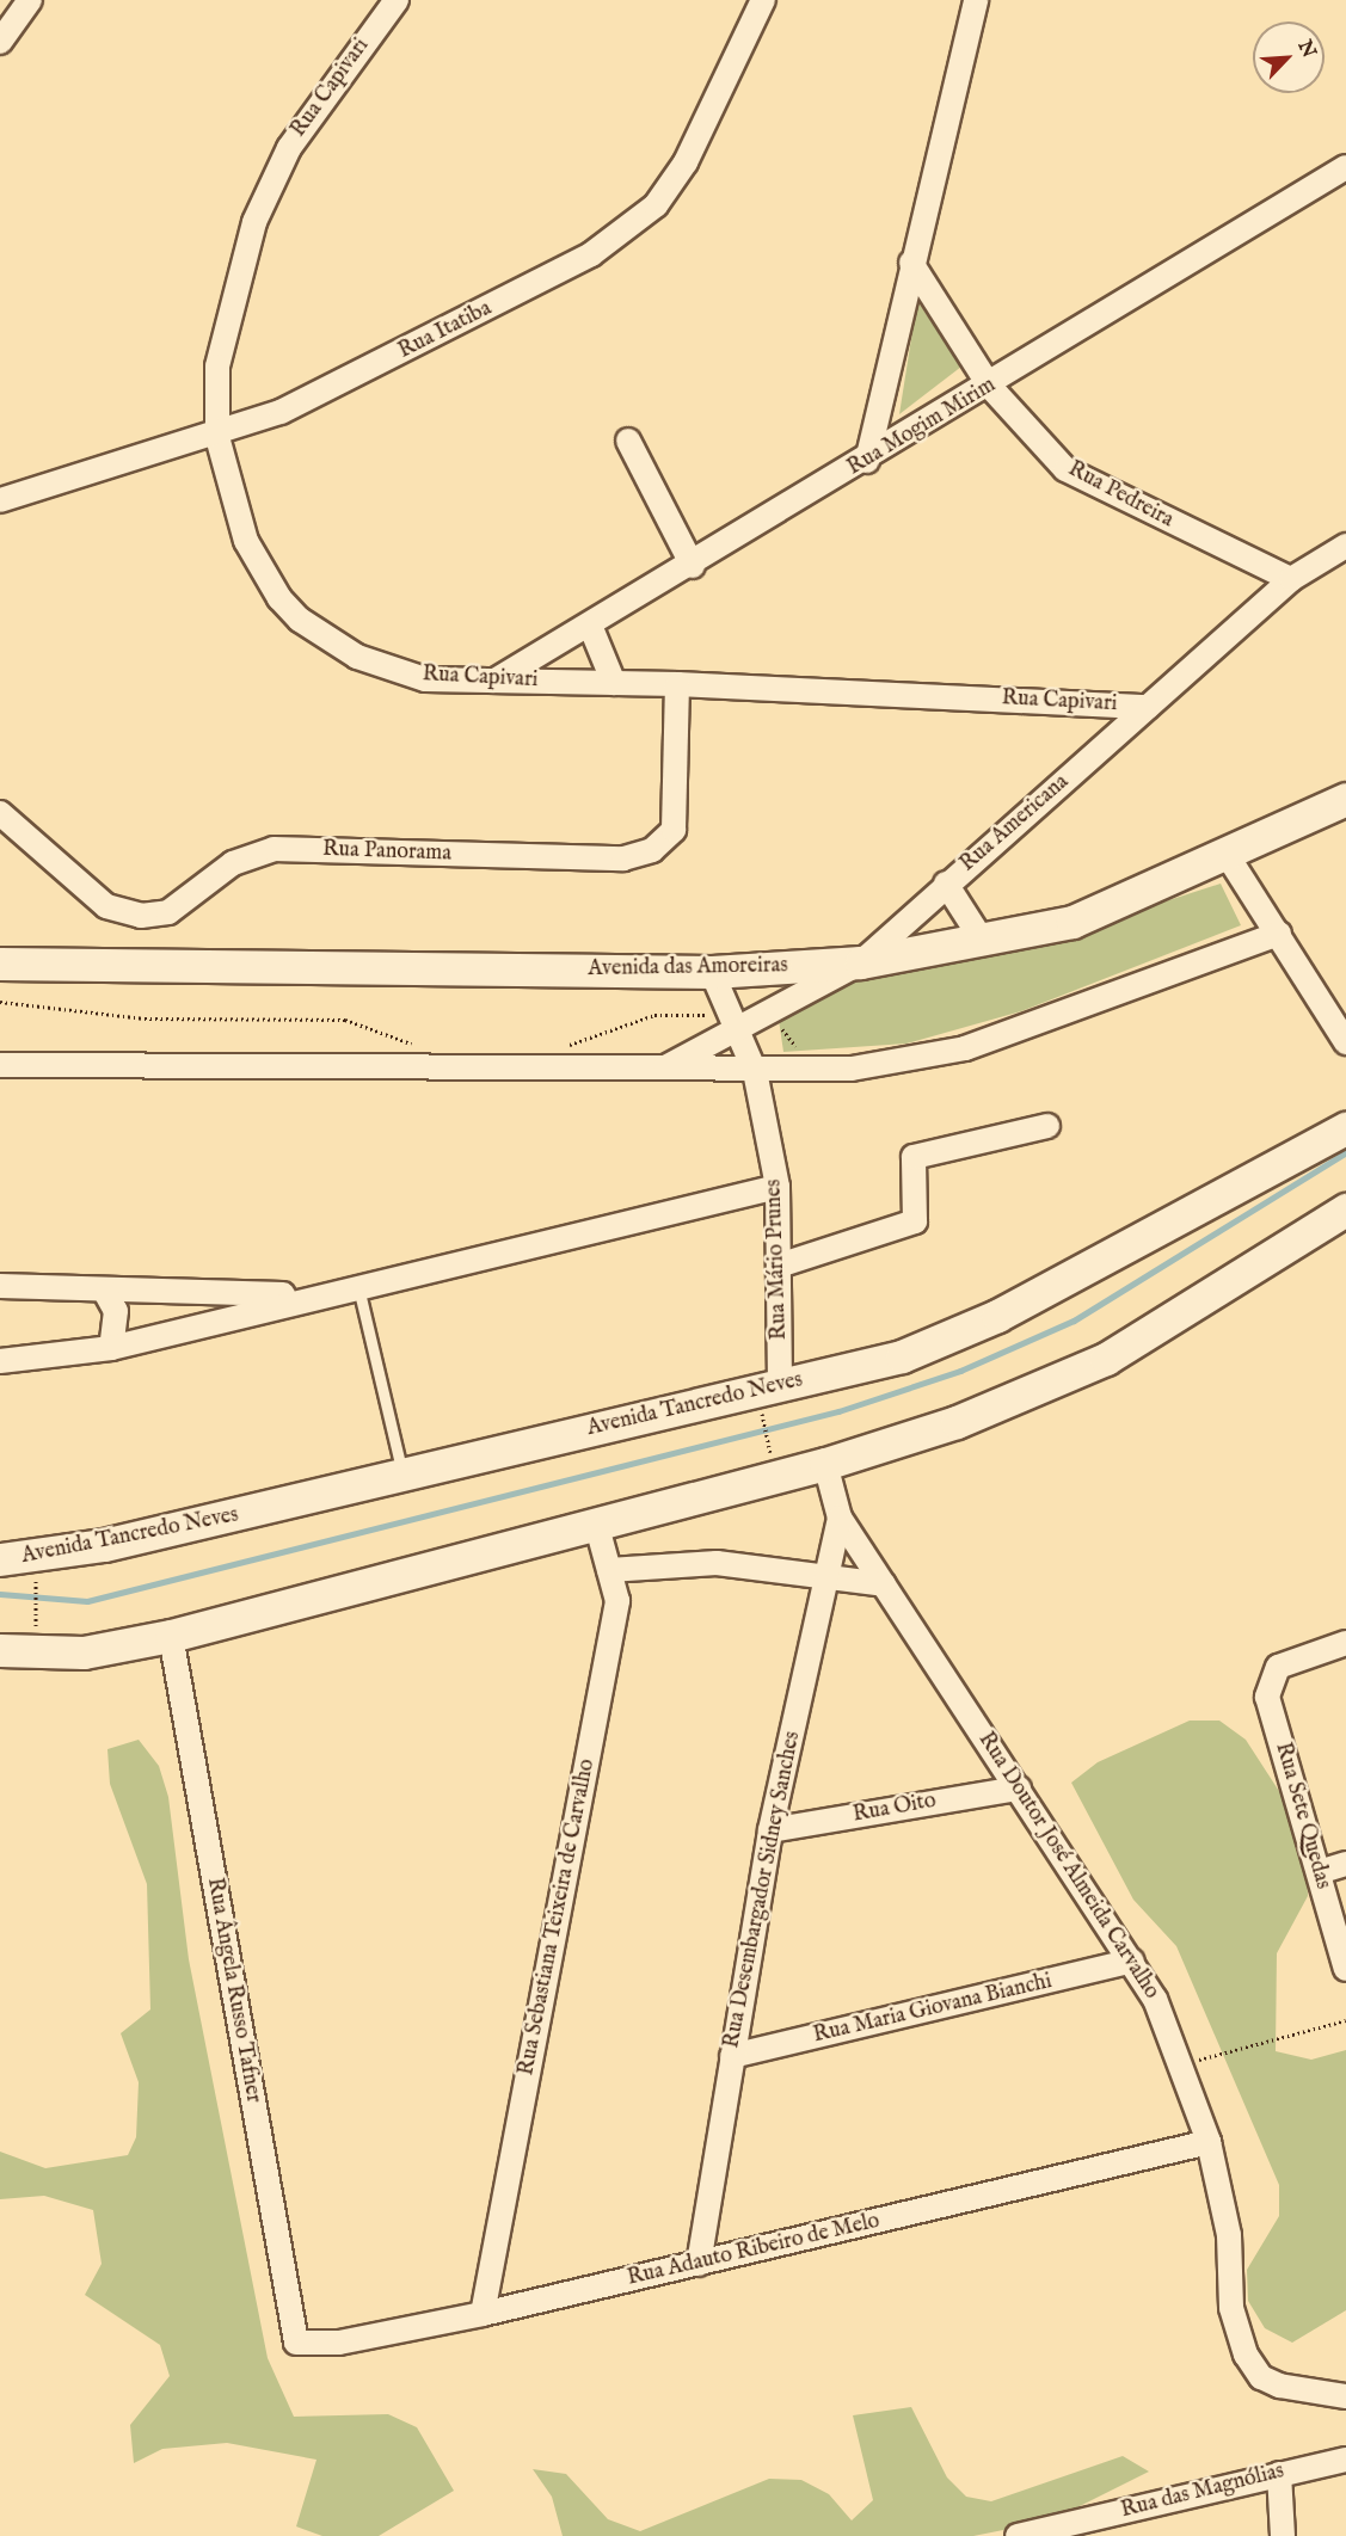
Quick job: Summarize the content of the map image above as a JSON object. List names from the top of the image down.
{
  "streets": {
    "main road": ["Avenida das Amoreiras", "Avenida Tancredo Neves"],
    "street": [
      "Rua Capivari",
      "Rua Itatiba",
      "Rua Mogim Mirim",
      "Rua Pedreira",
      "Rua Americana",
      "Rua Panorama",
      "Rua Mário Prunes",
      "Rua Oito",
      "Rua Sete Quedas",
      "Rua Doutor José Almeida Carvalho",
      "Rua Desembargador Sidney Sanches",
      "Rua Sebastiana Teixeira de Carvalho",
      "Rua Ângela Russo Tafner",
      "Rua Maria Giovana Bianchi",
      "Rua Adauto Ribeiro de Melo",
      "Rua das Magnólias"
    ]
  },
  "crossings": [
    ["Rua Capivari", "Rua Itatiba"],
    ["Rua Capivari", "Rua Mogim Mirim"],
    ["Rua Capivari", "Rua Americana"],
    ["Rua Capivari", "Rua Panorama"],
    ["Rua Mogim Mirim", "Rua Pedreira"],
    ["Rua Pedreira", "Rua Americana"],
    ["Rua Americana", "Avenida das Amoreiras"],
    ["Rua Americana", "Rua Mário Prunes"],
    ["Avenida das Amoreiras", "Rua Mário Prunes"],
    ["Rua Mário Prunes", "Avenida Tancredo Neves"],
    ["Rua Oito", "Rua Doutor José Almeida Carvalho"],
    ["Rua Oito", "Rua Desembargador Sidney Sanches"],
    ["Rua Doutor José Almeida Carvalho", "Rua Desembargador Sidney Sanches"],
    ["Rua Doutor José Almeida Carvalho", "Rua Maria Giovana Bianchi"],
    ["Rua Doutor José Almeida Carvalho", "Rua Adauto Ribeiro de Melo"],
    ["Rua Desembargador Sidney Sanches", "Rua Maria Giovana Bianchi"],
    ["Rua Desembargador Sidney Sanches", "Rua Adauto Ribeiro de Melo"],
    ["Rua Sebastiana Teixeira de Carvalho", "Rua Adauto Ribeiro de Melo"],
    ["Rua Ângela Russo Tafner", "Rua Adauto Ribeiro de Melo"]
  ],
  "north": "top right"
}
